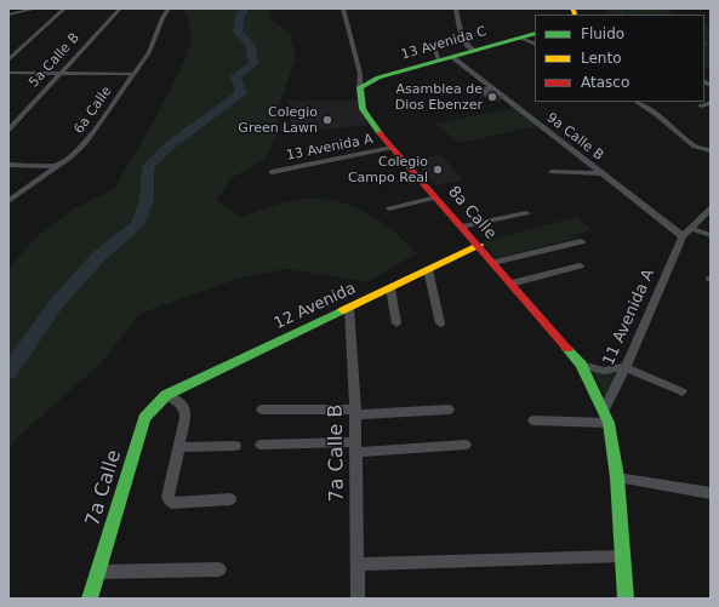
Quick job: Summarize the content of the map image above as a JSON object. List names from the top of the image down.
{
  "streets": {
    "street": [
      "13 Avenida C",
      "5a Calle B",
      "6a Calle",
      "9a Calle B",
      "13 Avenida A",
      "8a Calle",
      "12 Avenida",
      "11 Avenida A",
      "7a Calle B",
      "7a Calle"
    ]
  },
  "crossings": [
    ["13 Avenida C", "9a Calle B"],
    ["13 Avenida C", "8a Calle"],
    ["9a Calle B", "11 Avenida A"],
    ["13 Avenida A", "8a Calle"],
    ["8a Calle", "12 Avenida"],
    ["8a Calle", "11 Avenida A"],
    ["12 Avenida", "7a Calle B"],
    ["12 Avenida", "7a Calle"]
  ],
  "places": ["Asamblea de Dios Ebenzer", "Colegio Green Lawn", "Colegio Campo Real"],
  "legend": ["Fluido", "Lento", "Atasco"]
}
